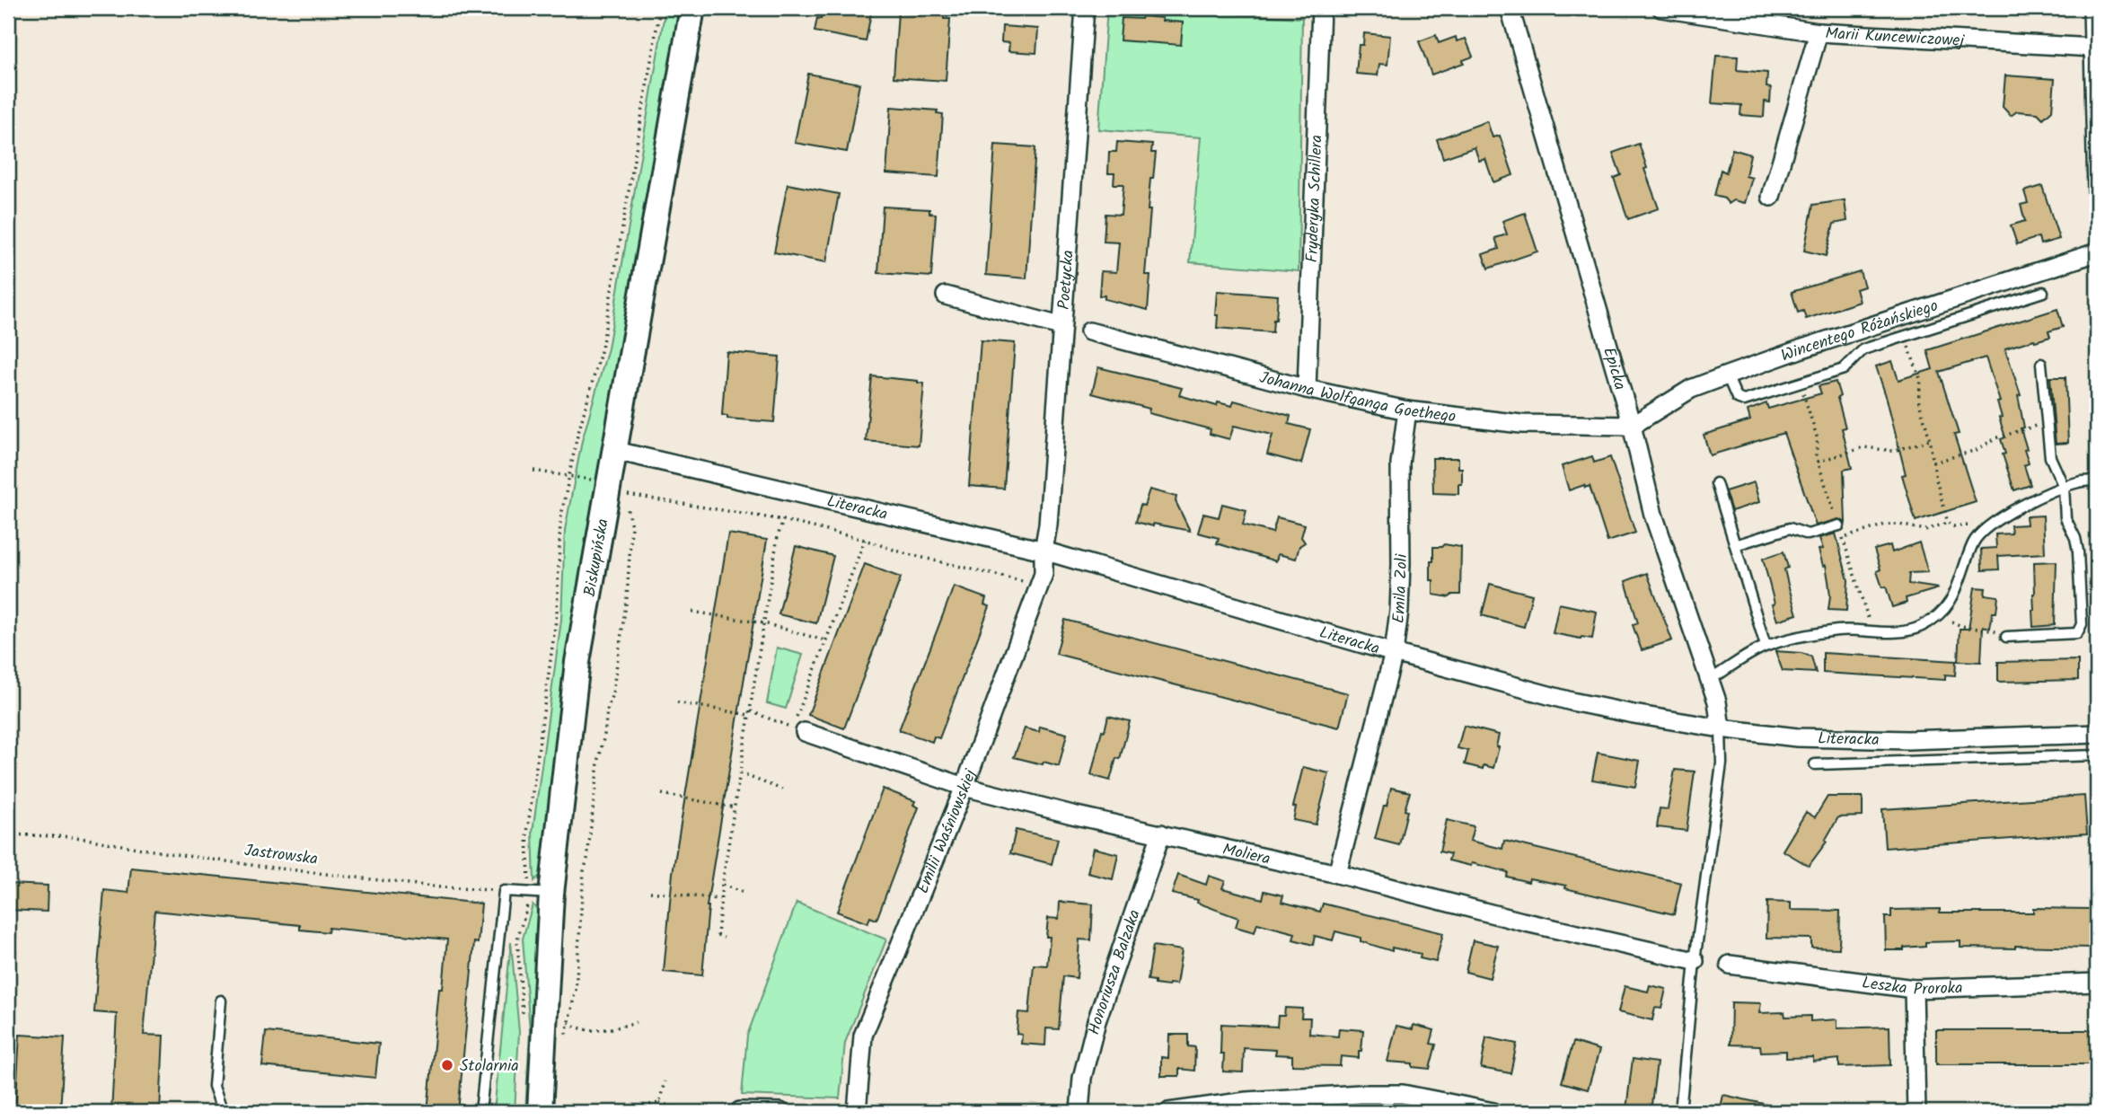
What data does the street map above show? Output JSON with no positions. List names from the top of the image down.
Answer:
{
  "streets": {
    "street": [
      "Marii Kuncewiczowej",
      "Fryderyka Schillera",
      "Poetycka",
      "Wincentego Różańskiego",
      "Epicka",
      "Johanna Wolfganga Goethego",
      "Literacka",
      "Biskupińska",
      "Emila Zoli",
      "Emilii Waśniowskiej",
      "Moliera",
      "Honoriusza Balzaka",
      "Leszka Proroka"
    ],
    "path": ["Jastrowska"]
  },
  "crossings": [
    ["Fryderyka Schillera", "Johanna Wolfganga Goethego"],
    ["Poetycka", "Literacka"],
    ["Poetycka", "Emilii Waśniowskiej"],
    ["Wincentego Różańskiego", "Epicka"],
    ["Wincentego Różańskiego", "Johanna Wolfganga Goethego"],
    ["Epicka", "Johanna Wolfganga Goethego"],
    ["Epicka", "Literacka"],
    ["Johanna Wolfganga Goethego", "Emila Zoli"],
    ["Literacka", "Biskupińska"],
    ["Literacka", "Emila Zoli"],
    ["Literacka", "Emilii Waśniowskiej"],
    ["Emila Zoli", "Moliera"],
    ["Emilii Waśniowskiej", "Moliera"],
    ["Moliera", "Honoriusza Balzaka"]
  ],
  "places": ["Stolarnia"]
}
